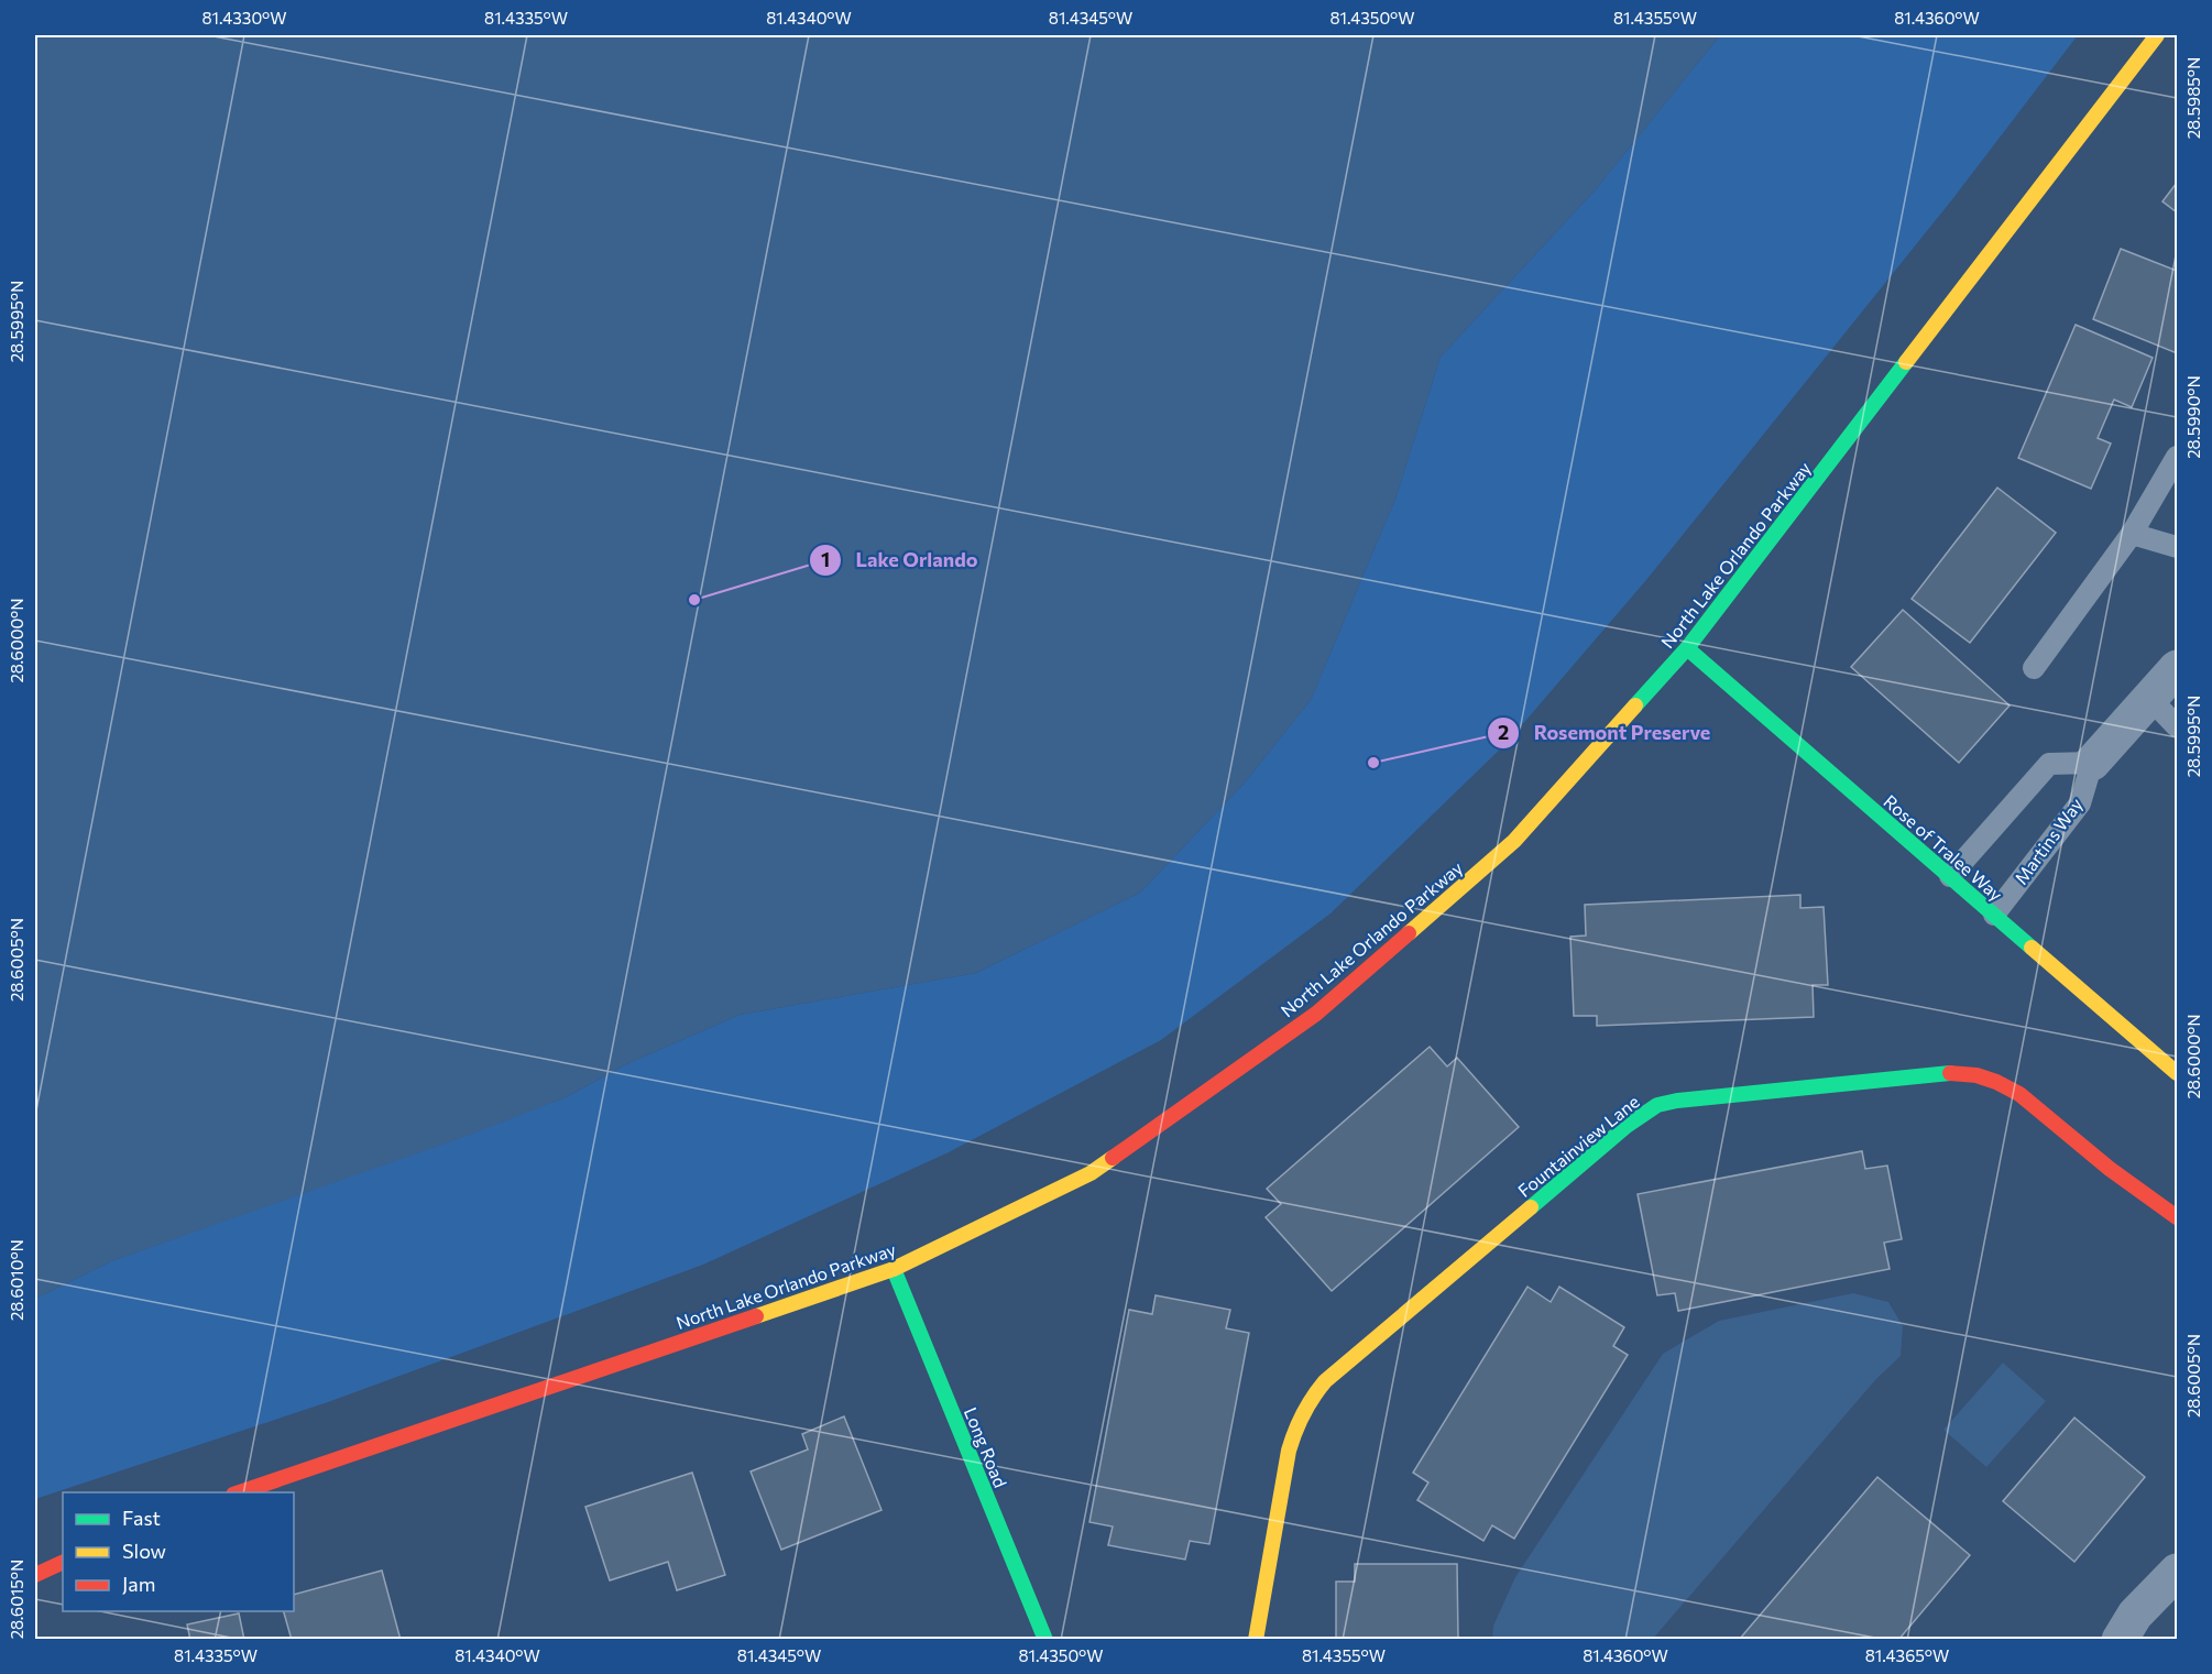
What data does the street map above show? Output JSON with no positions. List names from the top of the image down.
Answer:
{
  "streets": {
    "street": [
      "North Lake Orlando Parkway",
      "Martins Way",
      "Rose of Tralee Way",
      "Fountainview Lane",
      "Long Road"
    ]
  },
  "crossings": [
    ["North Lake Orlando Parkway", "Rose of Tralee Way"],
    ["North Lake Orlando Parkway", "Long Road"],
    ["Martins Way", "Rose of Tralee Way"]
  ],
  "places": ["Lake Orlando", "Rosemont Preserve"],
  "legend": ["Fast", "Slow", "Jam"],
  "coordinates": [
    "81.4330°W",
    "81.4335°W",
    "81.4340°W",
    "81.4345°W",
    "81.4350°W",
    "81.4355°W",
    "81.4360°W",
    "28.5985°N",
    "28.5995°N",
    "28.5990°N",
    "28.6000°N",
    "28.6005°N",
    "28.6010°N",
    "28.6015°N",
    "81.4365°W"
  ]
}
